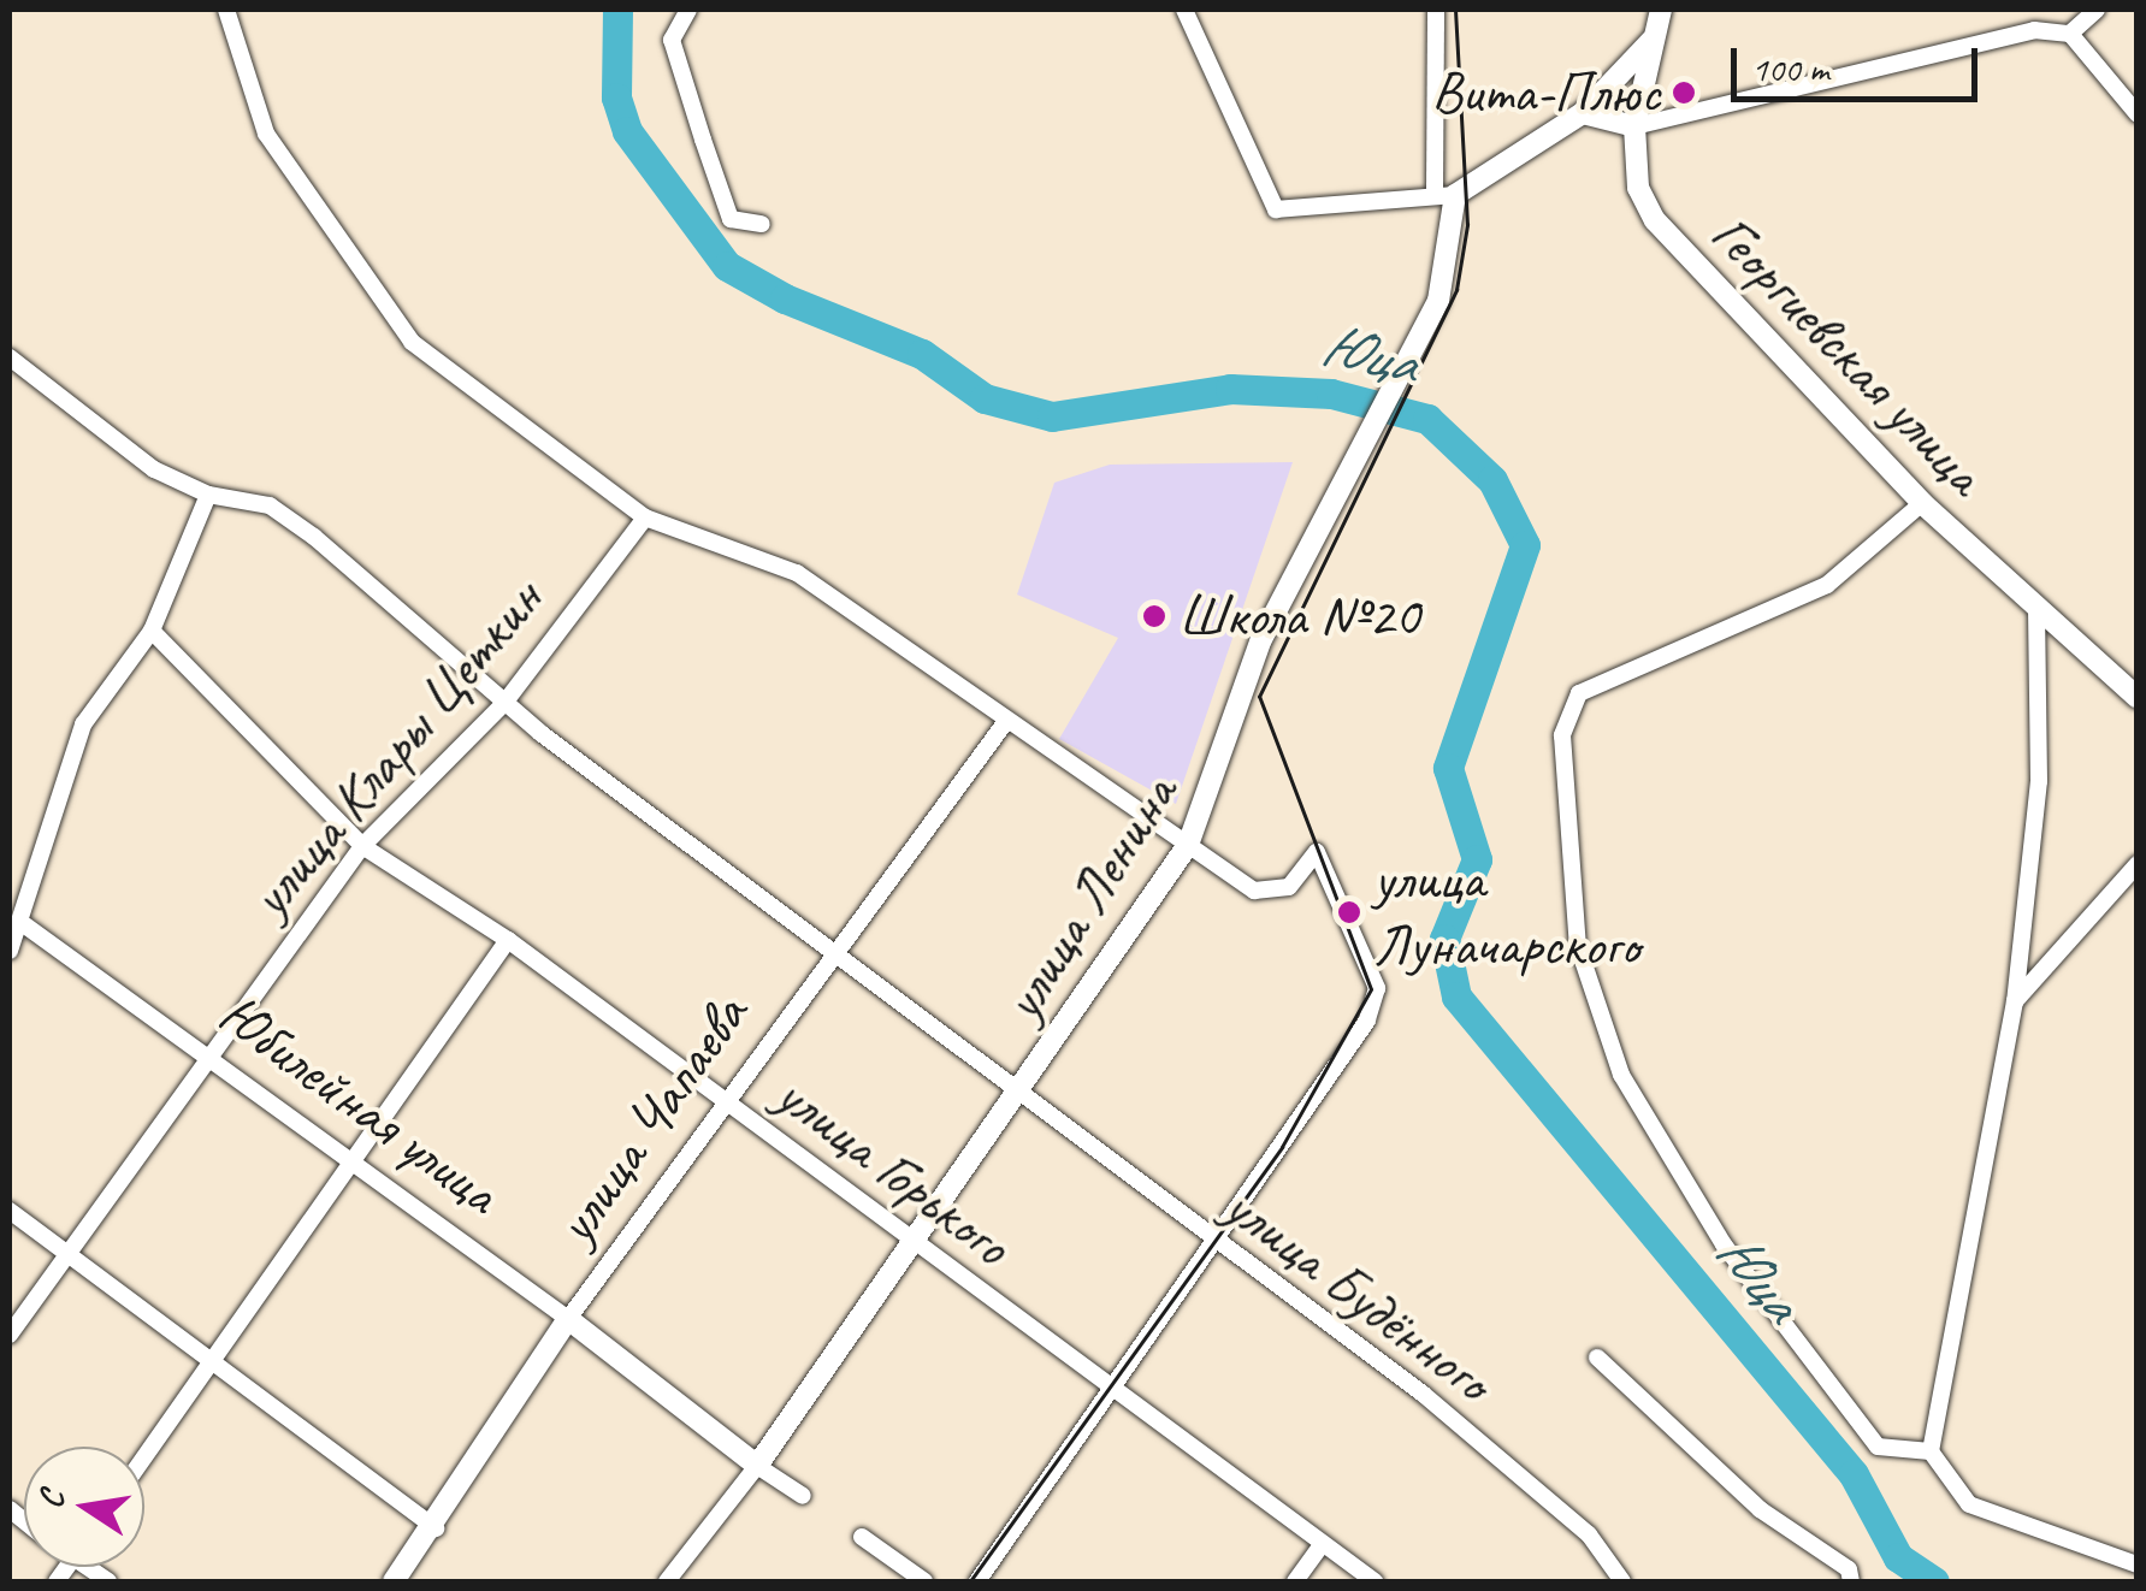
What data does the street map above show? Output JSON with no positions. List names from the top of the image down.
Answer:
{
  "streets": {
    "main road": [
      "Георгиевская улица",
      "улица Ленина",
      "Юбилейная улица",
      "улица Чапаева"
    ],
    "street": ["улица Клары Цеткин", "улица Горького", "улица Будённого"]
  },
  "crossings": [
    ["улица Клары Цеткин", "Юбилейная улица"],
    ["улица Клары Цеткин", "улица Горького"],
    ["улица Клары Цеткин", "улица Будённого"],
    ["улица Ленина", "Юбилейная улица"],
    ["улица Ленина", "улица Горького"],
    ["улица Ленина", "улица Будённого"],
    ["Юбилейная улица", "улица Чапаева"],
    ["улица Чапаева", "улица Горького"],
    ["улица Чапаева", "улица Будённого"]
  ],
  "water": ["Юца"],
  "places": ["Вита-Плюс", "Школа №20", "улица Луначарского"],
  "scale_bar": "100 m",
  "north": "left"
}
